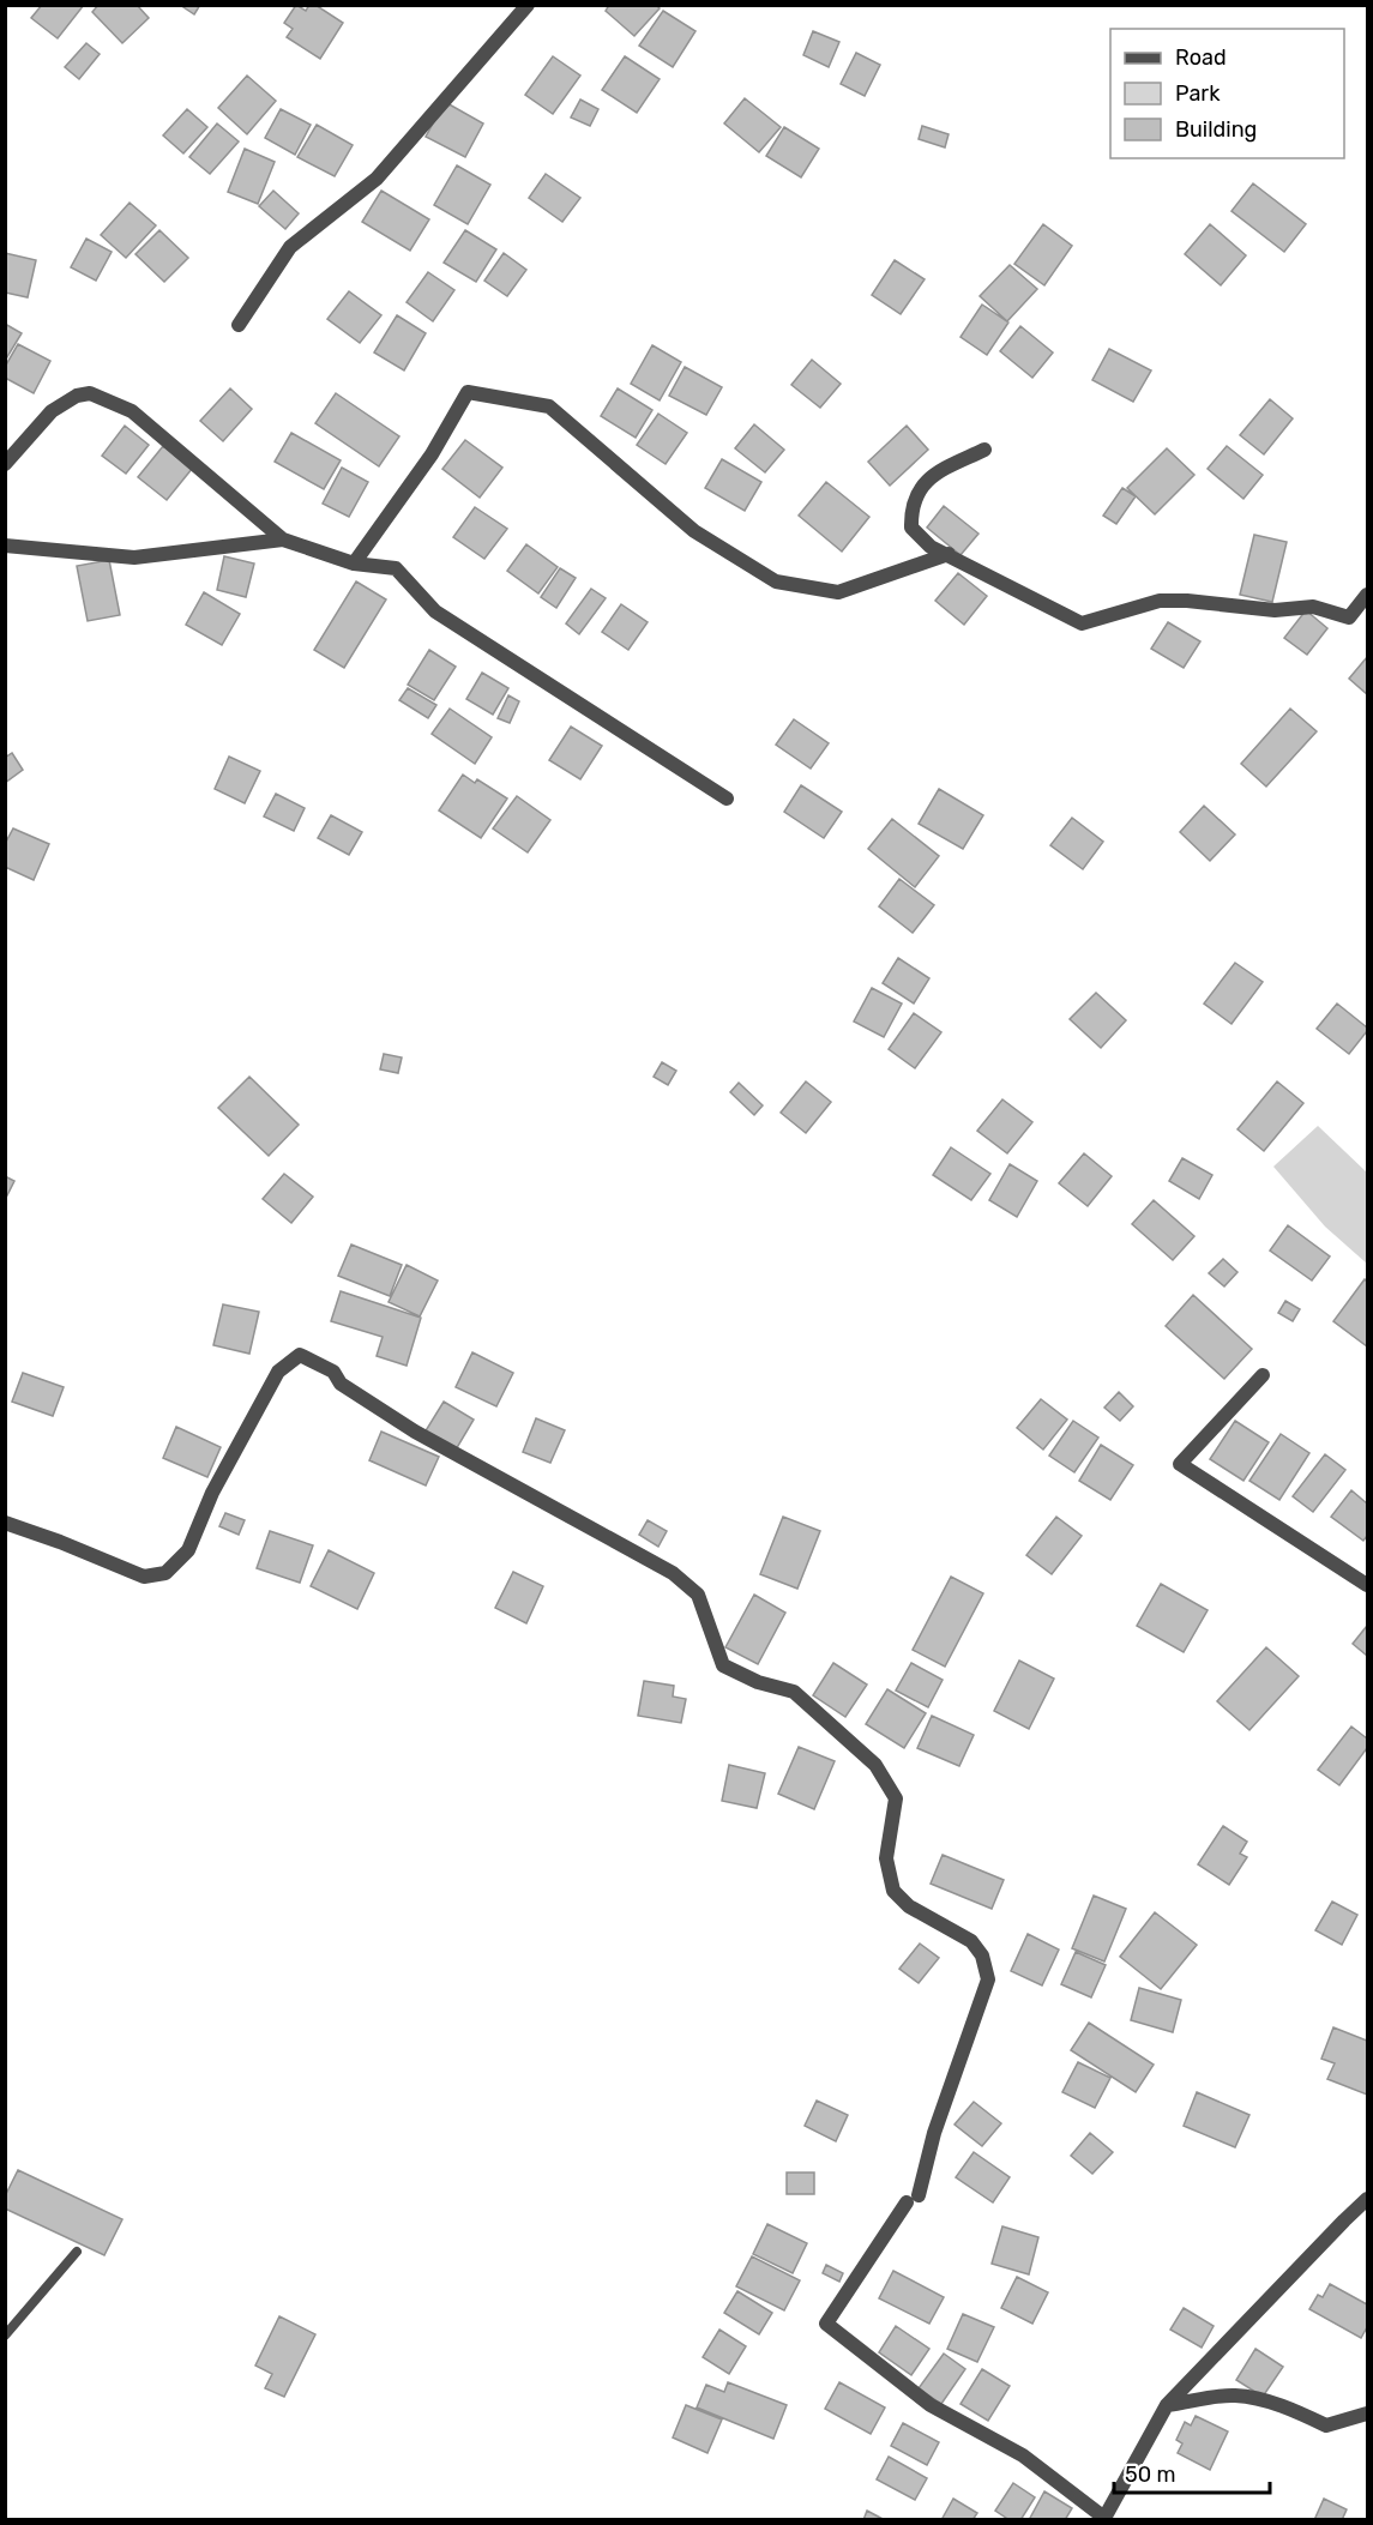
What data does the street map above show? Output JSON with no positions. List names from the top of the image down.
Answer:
{
  "legend": ["Road", "Park", "Building"],
  "scale_bar": "50 m"
}
